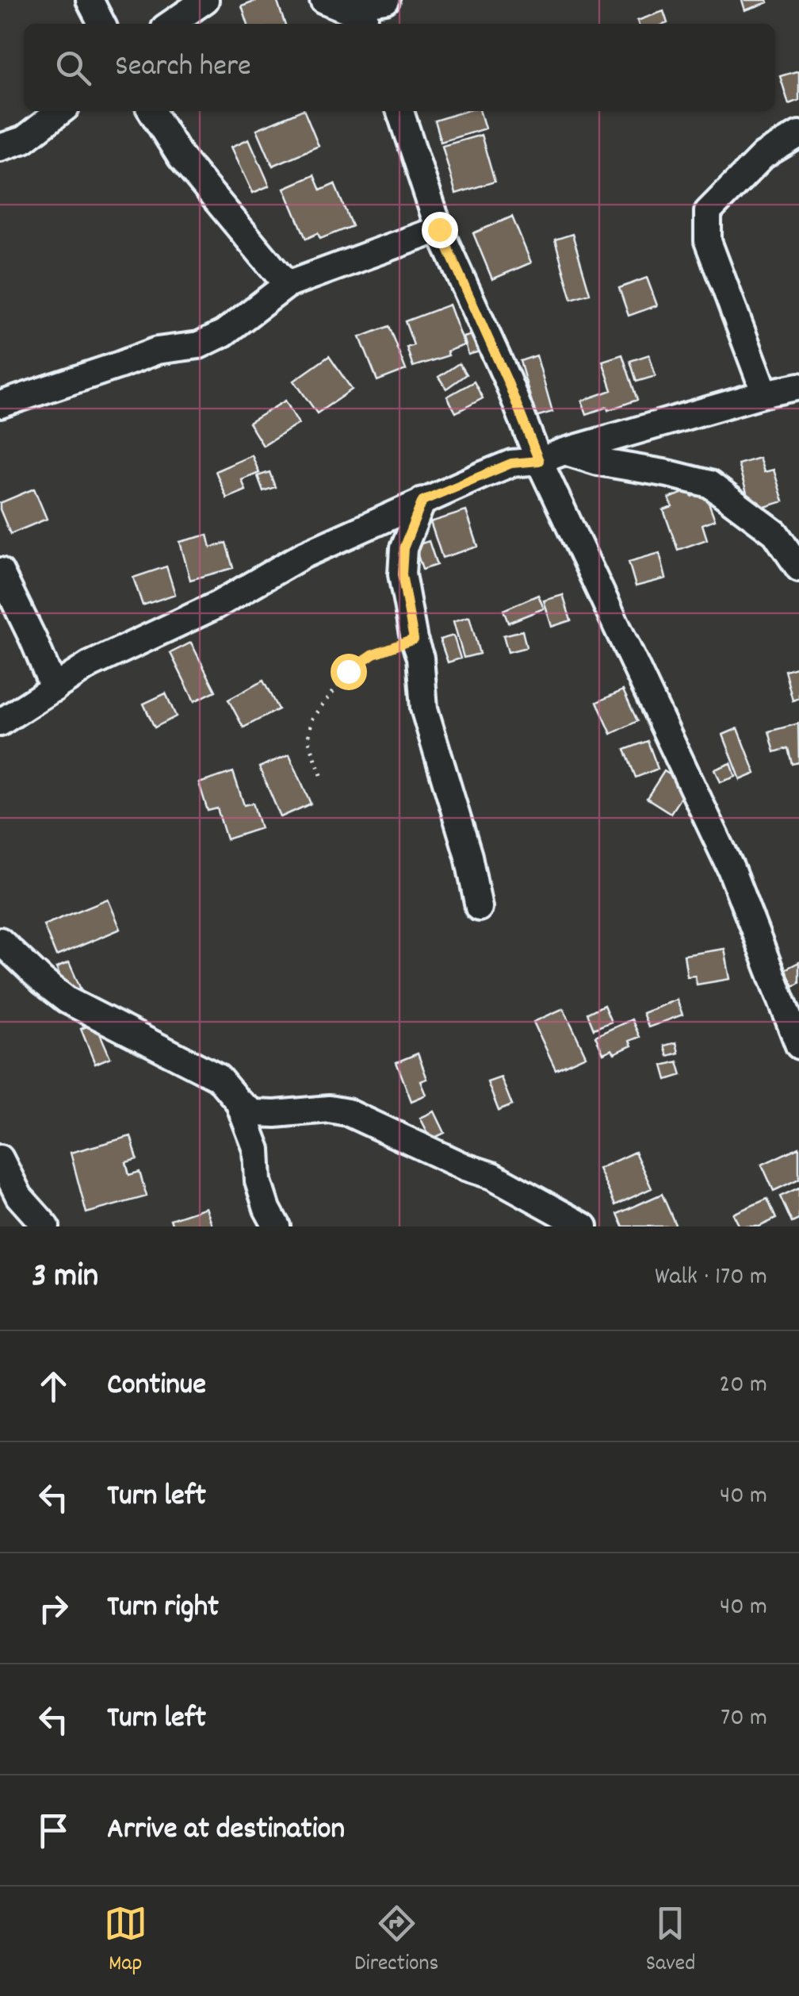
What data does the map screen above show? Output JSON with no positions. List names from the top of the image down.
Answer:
{
  "page": {
    "search": "Search here",
    "heading": ["3 min", "Walk · 170 m"],
    "list": [
      ["Continue", "20 m"],
      ["Turn left", "40 m"],
      ["Turn right", "40 m"],
      ["Turn left", "70 m"],
      "Arrive at destination"
    ],
    "nav": ["Map", "Directions", "Saved"]
  }
}
